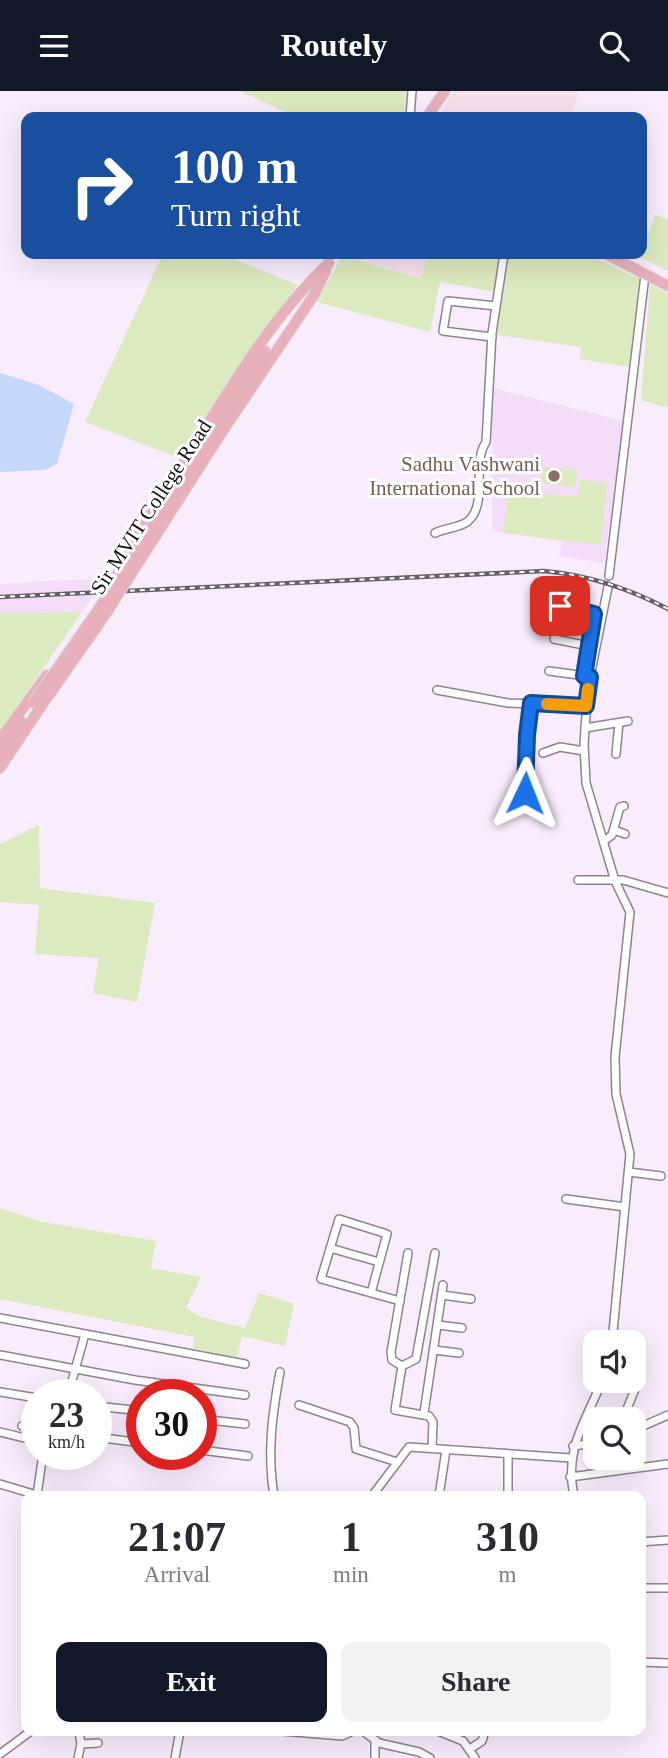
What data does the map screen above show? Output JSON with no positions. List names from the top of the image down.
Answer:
{
  "streets": {
    "main road": ["Sir MVIT College Road"]
  },
  "places": ["Sadhu Vashwani International School"],
  "page": {
    "header": "Routely",
    "turn": ["100 m", "Turn right"],
    "speed": "23 km/h",
    "limit": "30",
    "eta": [
      "21:07",
      "Arrival",
      "1",
      "min",
      "310",
      "m"
    ],
    "buttons": ["Exit", "Share"]
  }
}
